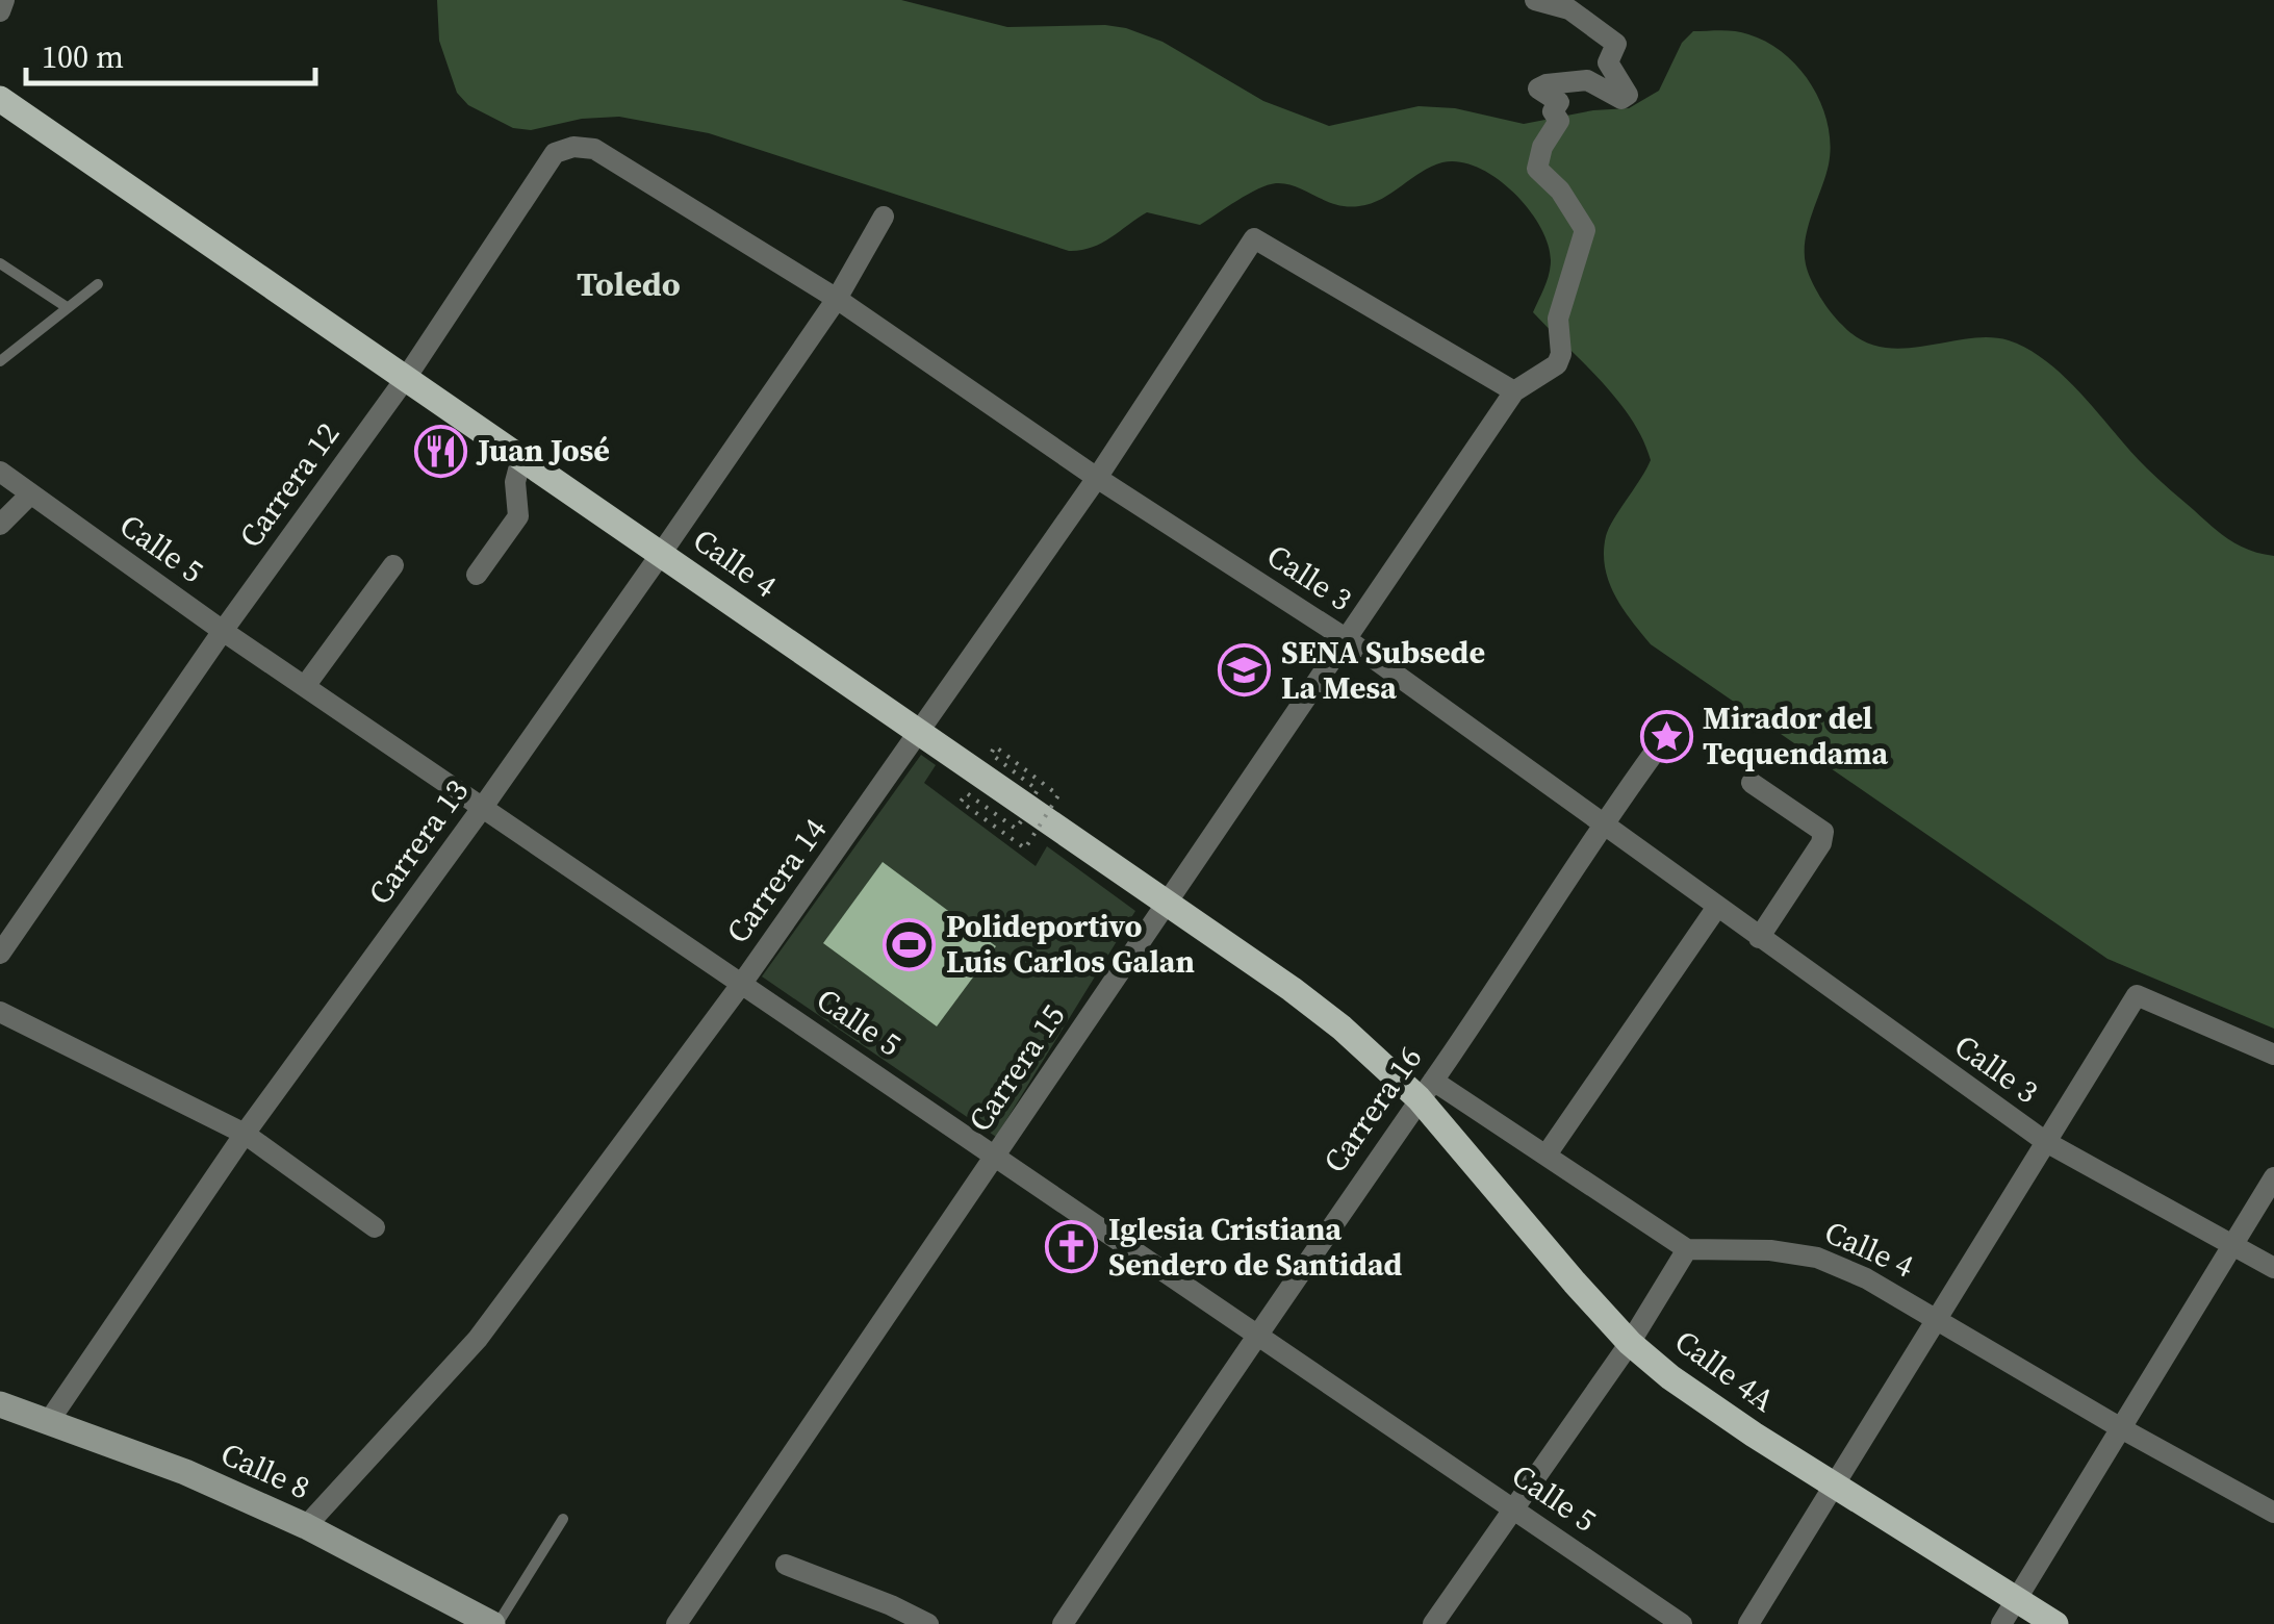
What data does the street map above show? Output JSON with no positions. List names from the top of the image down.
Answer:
{
  "streets": {
    "main road": ["Calle 4", "Calle 4A", "Calle 8"],
    "street": [
      "Carrera 12",
      "Calle 5",
      "Calle 3",
      "Carrera 13",
      "Carrera 14",
      "Carrera 15",
      "Carrera 16"
    ]
  },
  "crossings": [
    ["Carrera 12", "Calle 5"],
    ["Carrera 12", "Calle 4"],
    ["Carrera 12", "Calle 3"],
    ["Calle 5", "Carrera 13"],
    ["Calle 5", "Carrera 14"],
    ["Calle 5", "Carrera 15"],
    ["Calle 5", "Carrera 16"],
    ["Calle 4", "Carrera 13"],
    ["Calle 4", "Carrera 14"],
    ["Calle 4", "Carrera 15"],
    ["Calle 4", "Carrera 16"],
    ["Calle 4", "Calle 4A"],
    ["Calle 3", "Carrera 13"],
    ["Calle 3", "Carrera 14"],
    ["Calle 3", "Carrera 15"],
    ["Calle 3", "Carrera 16"],
    ["Carrera 13", "Calle 8"],
    ["Carrera 14", "Carrera 15"],
    ["Carrera 14", "Calle 8"],
    ["Carrera 16", "Calle 4A"]
  ],
  "districts": ["Toledo"],
  "places": {
    "restaurant": ["Juan José"],
    "school or university": ["SENA Subsede La Mesa"],
    "place": ["Mirador del Tequendama"],
    "sports": ["Polideportivo Luis Carlos Galan"],
    "church": ["Iglesia Cristiana Sendero de Santidad"]
  },
  "scale_bar": "100 m"
}
